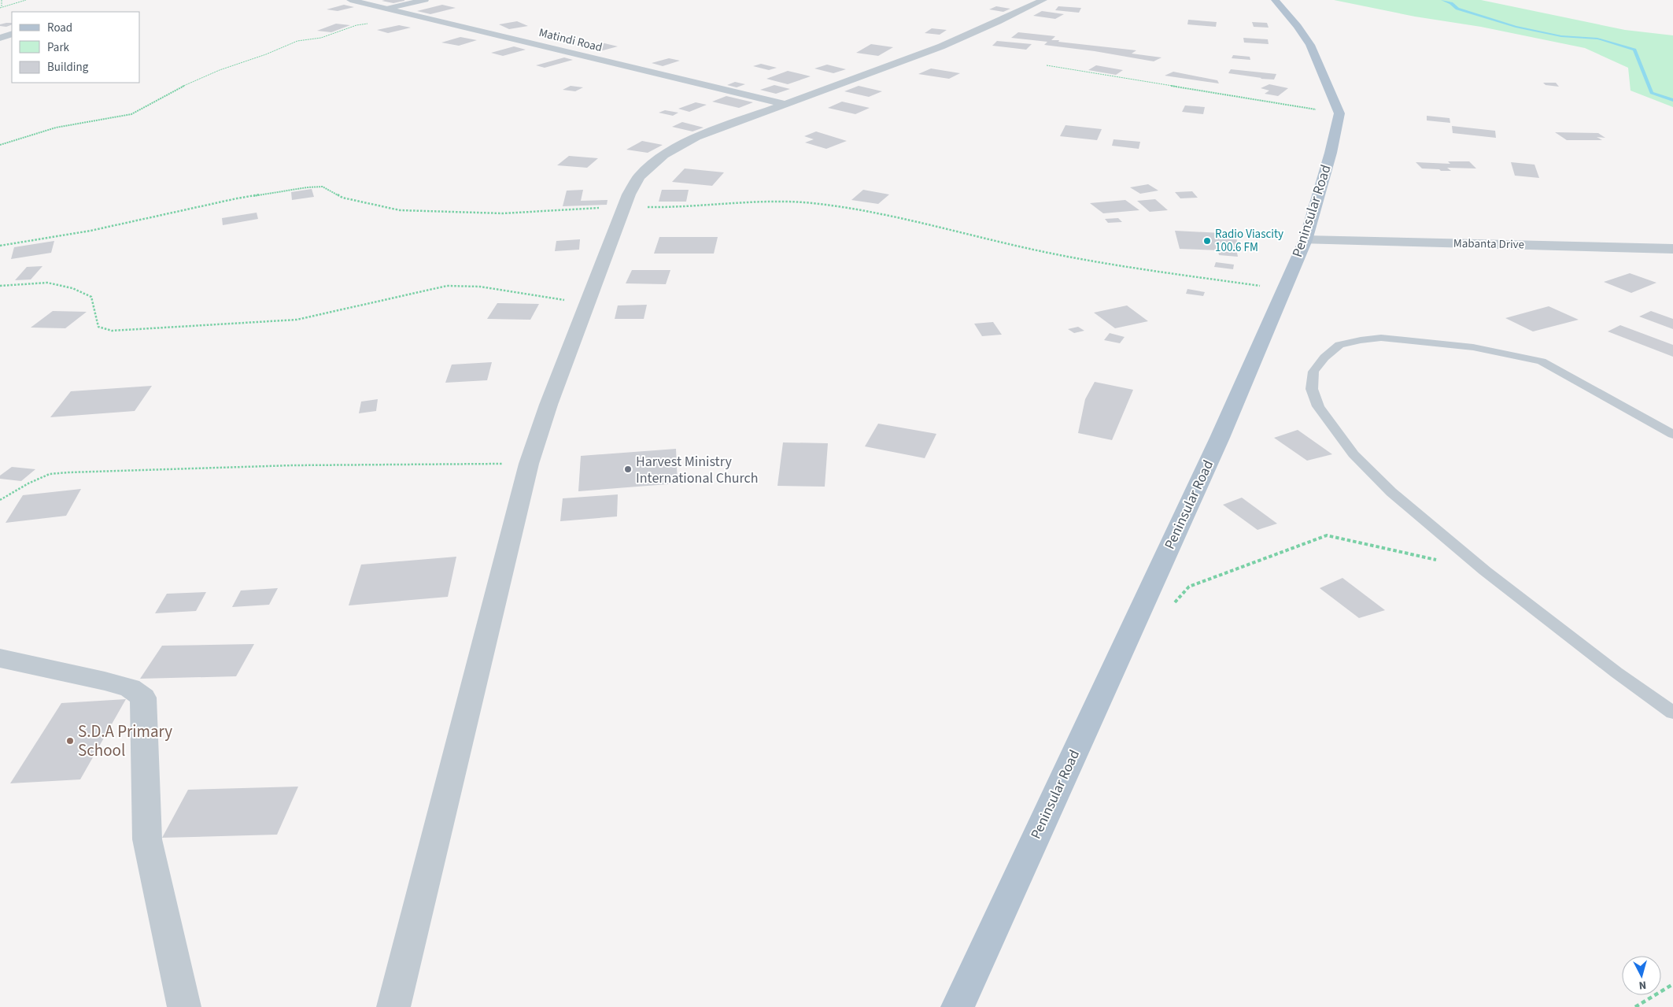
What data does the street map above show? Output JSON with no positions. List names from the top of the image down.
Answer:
{
  "streets": {
    "main road": ["Peninsular Road"],
    "street": ["Matindi Road", "Mabanta Drive"]
  },
  "crossings": [
    ["Peninsular Road", "Mabanta Drive"]
  ],
  "places": ["Radio Viascity 100.6 FM", "Harvest Ministry International Church", "S.D.A Primary School"],
  "legend": ["Road", "Park", "Building"],
  "north": "bottom"
}
